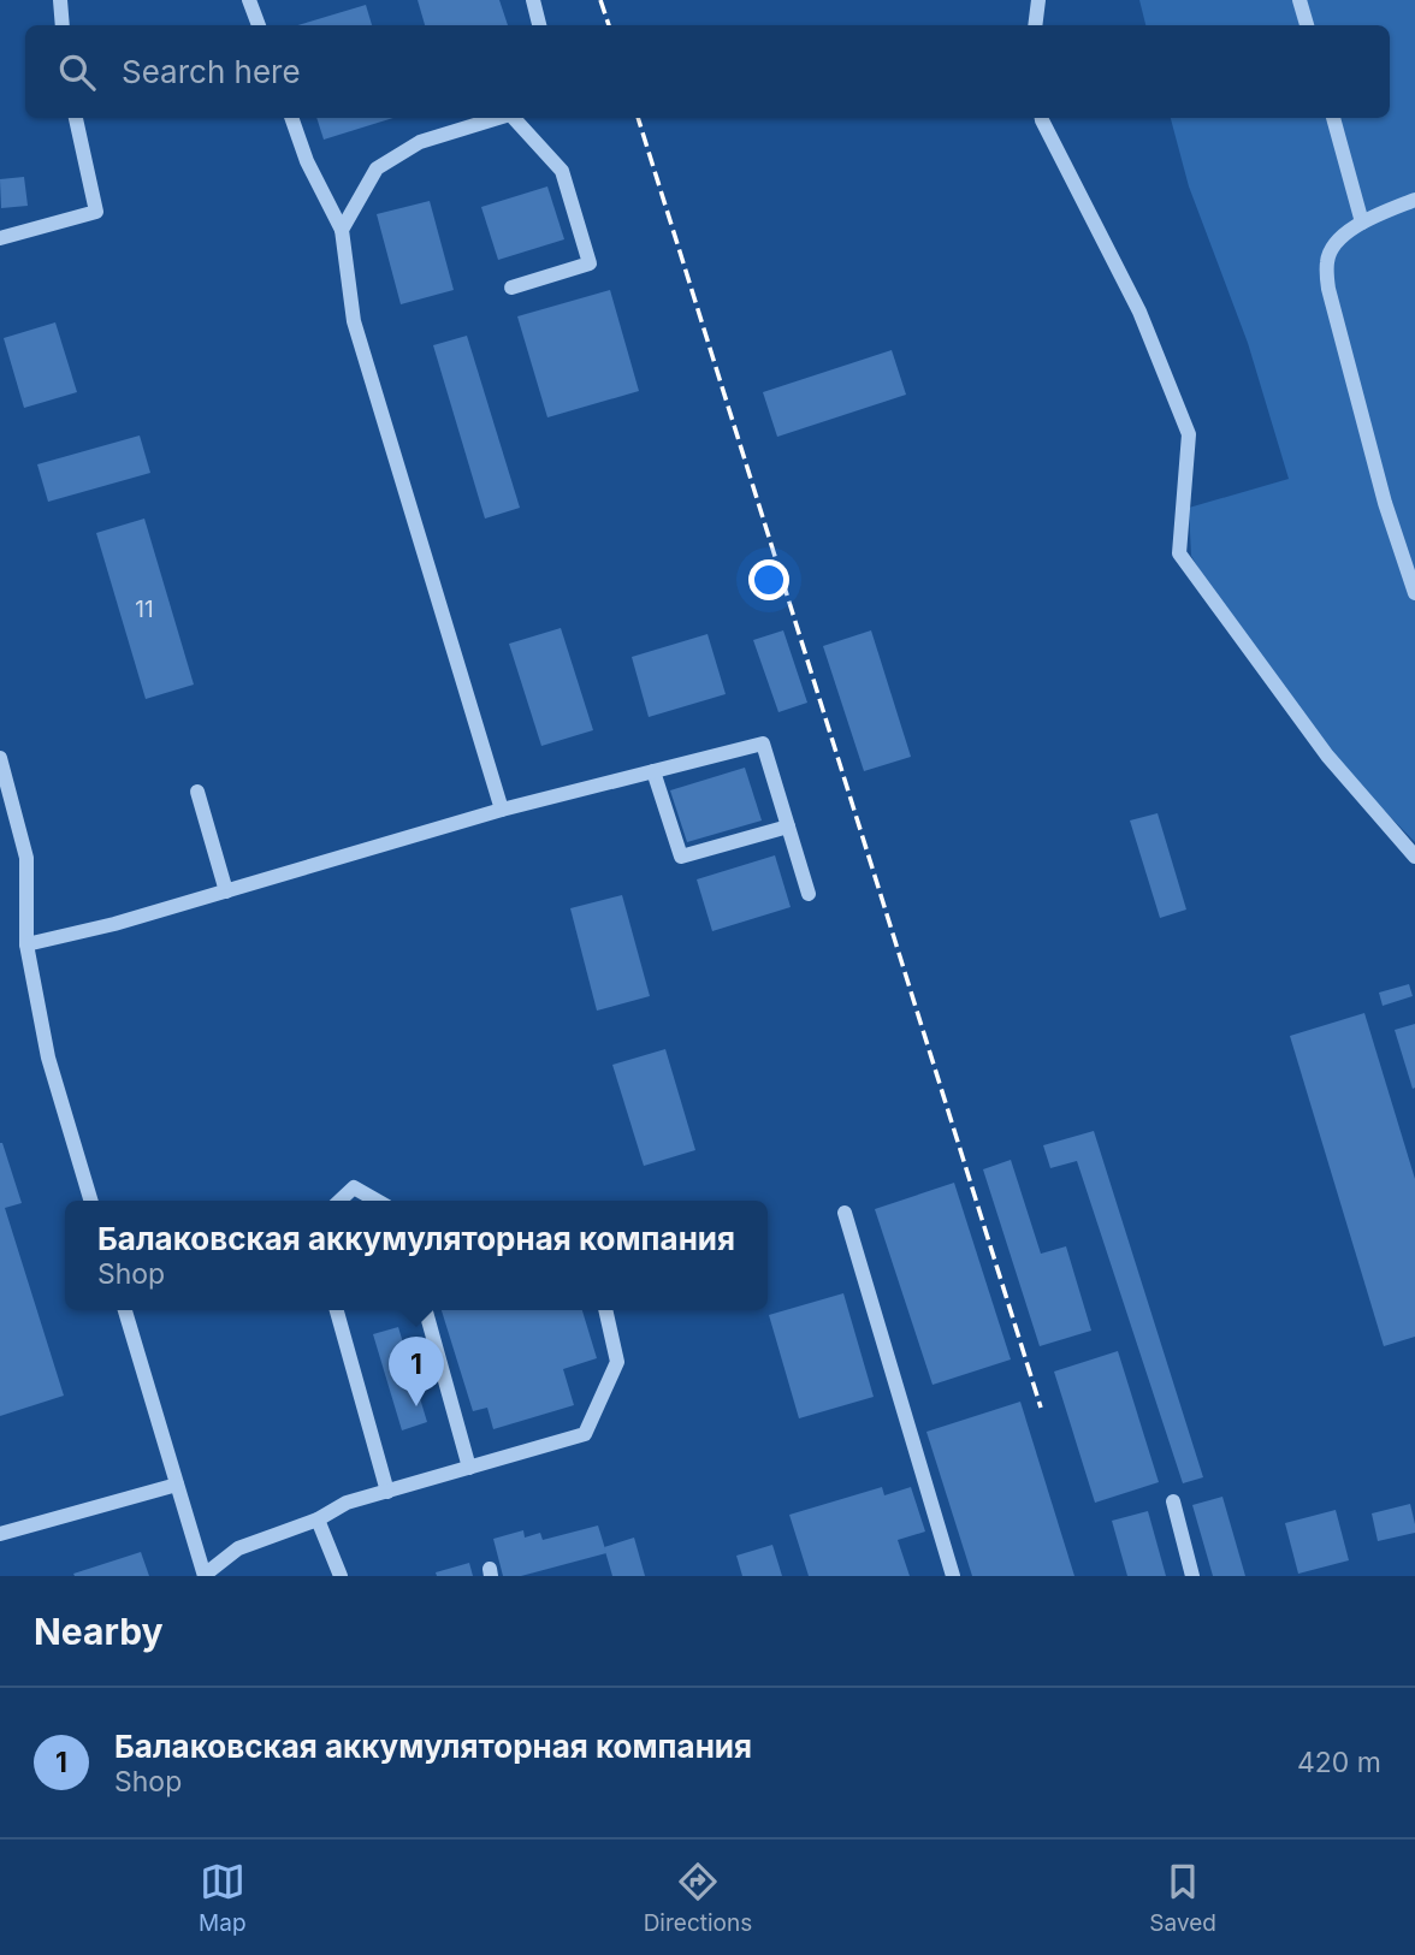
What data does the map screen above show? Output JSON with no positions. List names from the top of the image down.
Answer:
{
  "house_numbers": ["11"],
  "page": {
    "search": "Search here",
    "popup": ["Балаковская аккумуляторная компания", "Shop"],
    "pins": "1",
    "heading": "Nearby",
    "list": [
      {
        "mark": "1",
        "name": "Балаковская аккумуляторная компания",
        "note": "Shop",
        "value": "420 m"
      }
    ],
    "nav": ["Map", "Directions", "Saved"]
  }
}
